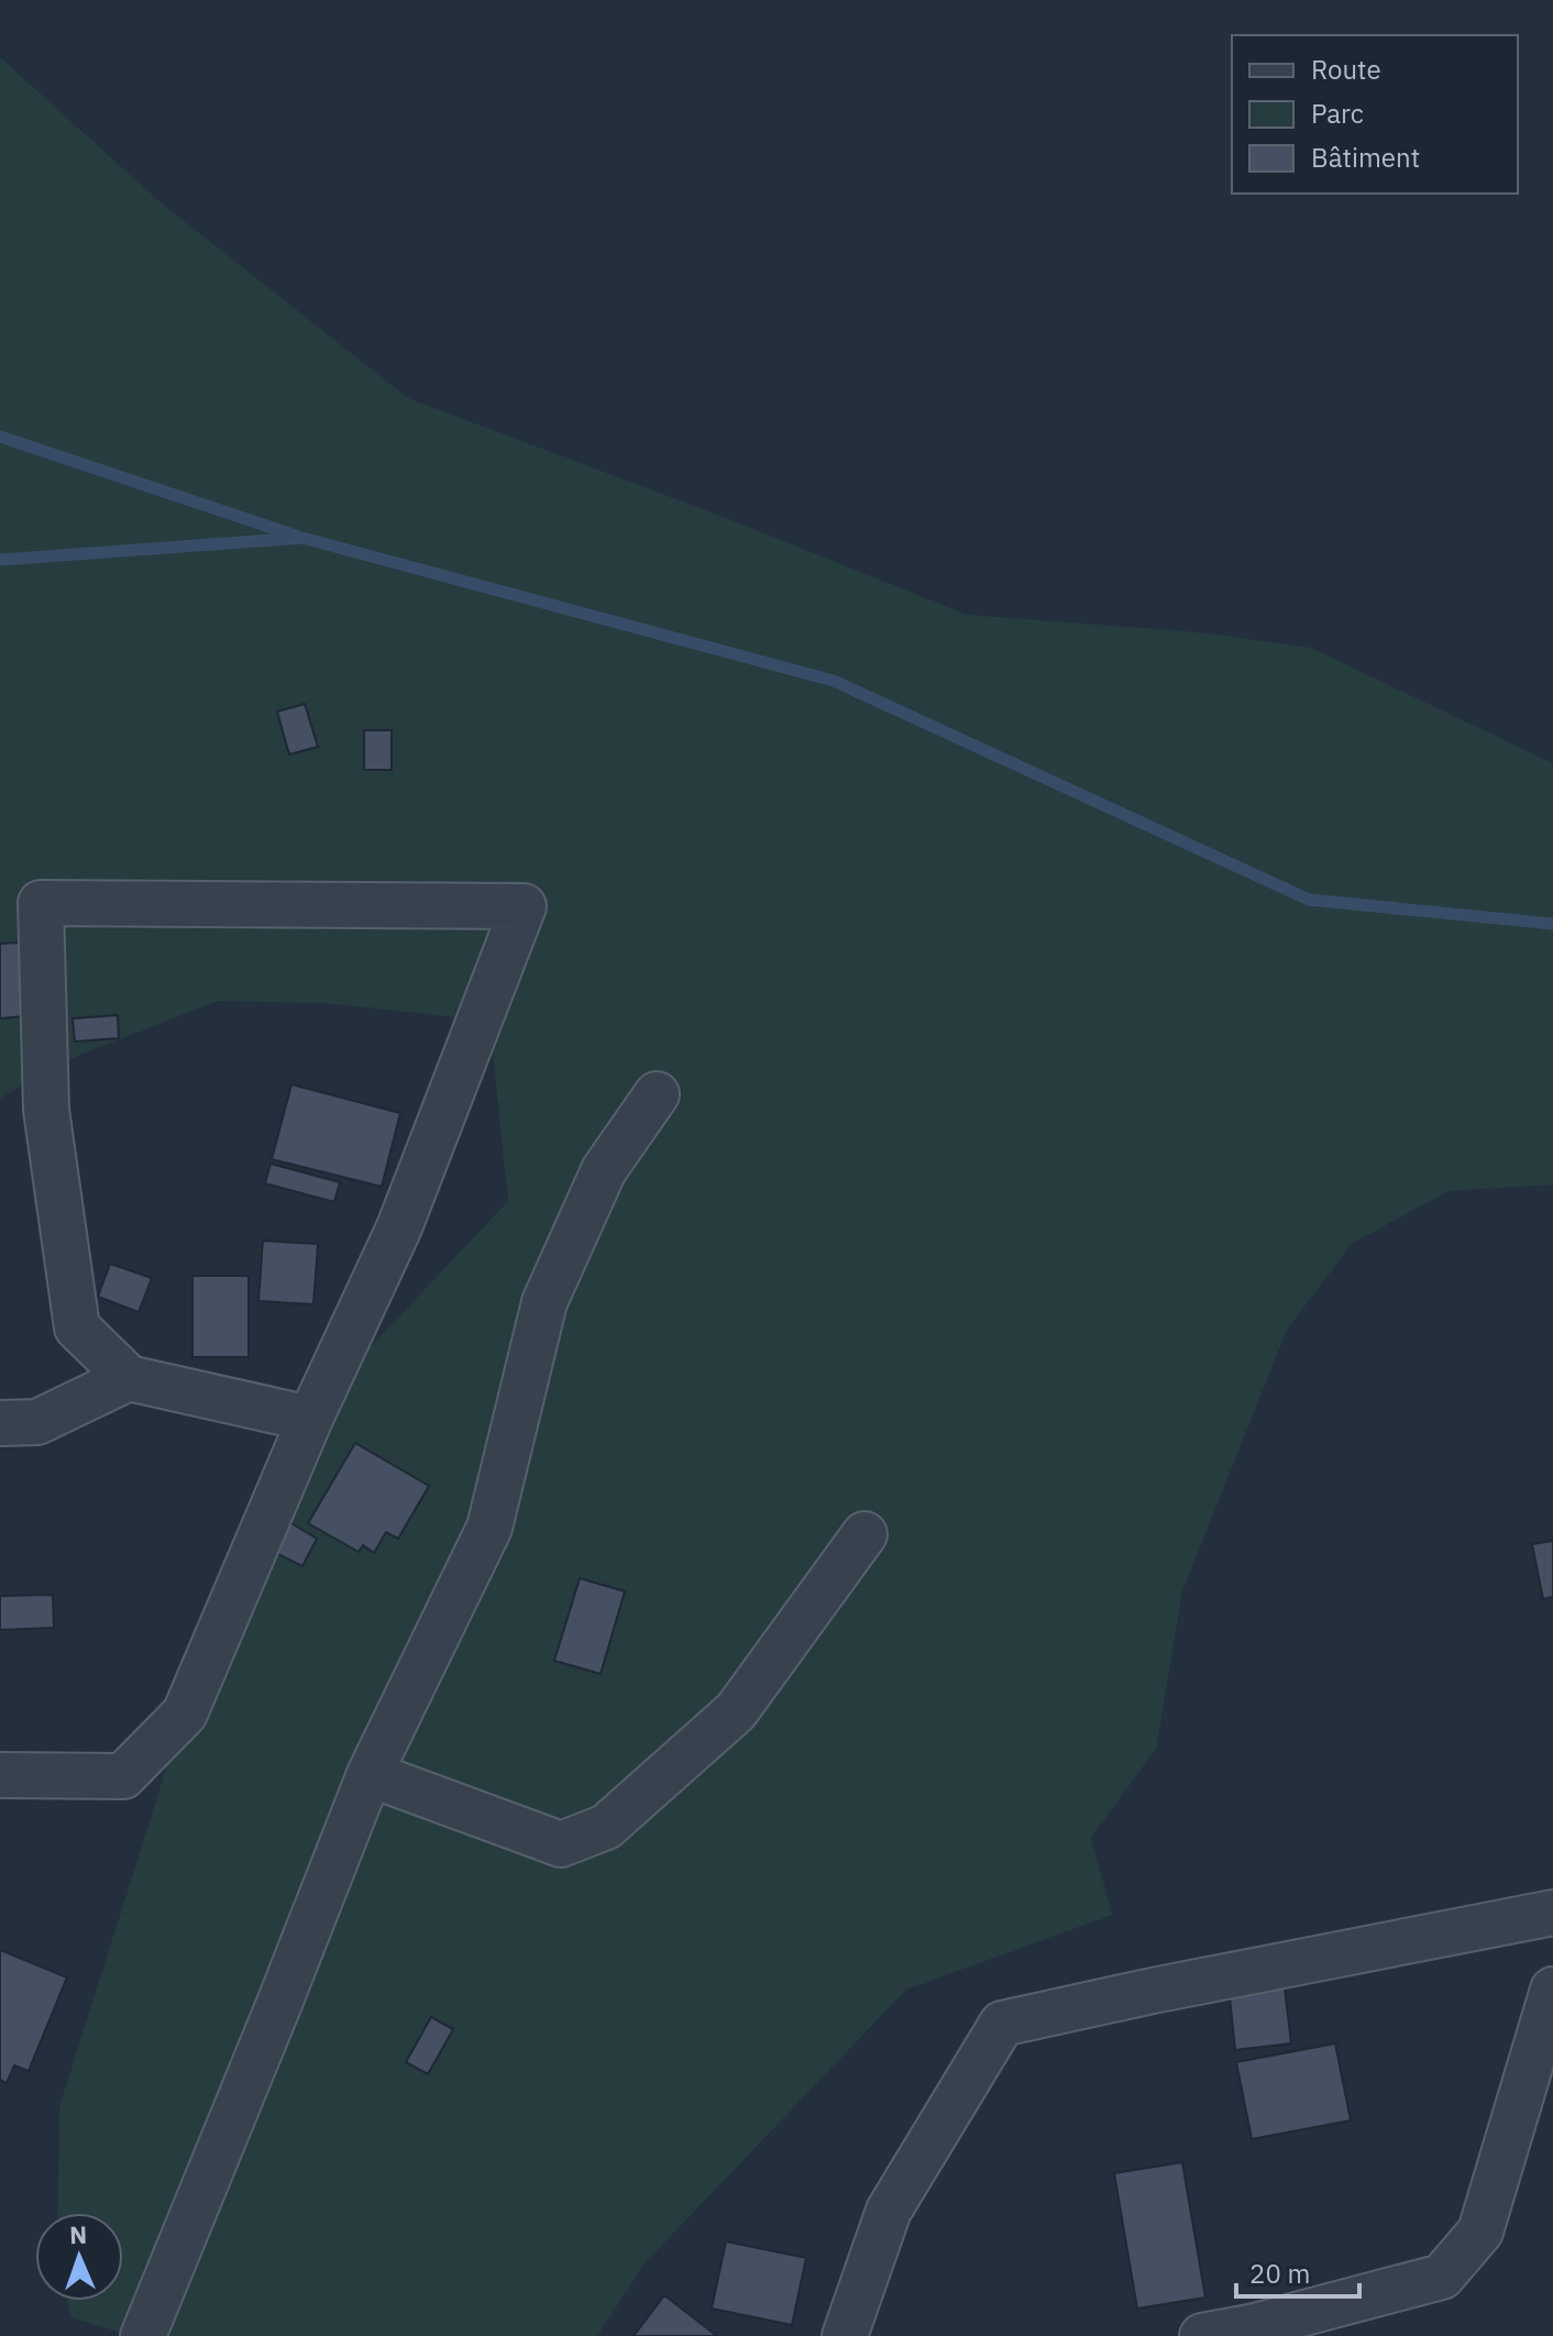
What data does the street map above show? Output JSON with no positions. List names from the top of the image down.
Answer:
{
  "legend": ["Route", "Parc", "Bâtiment"],
  "scale_bar": "20 m",
  "north": "top"
}
